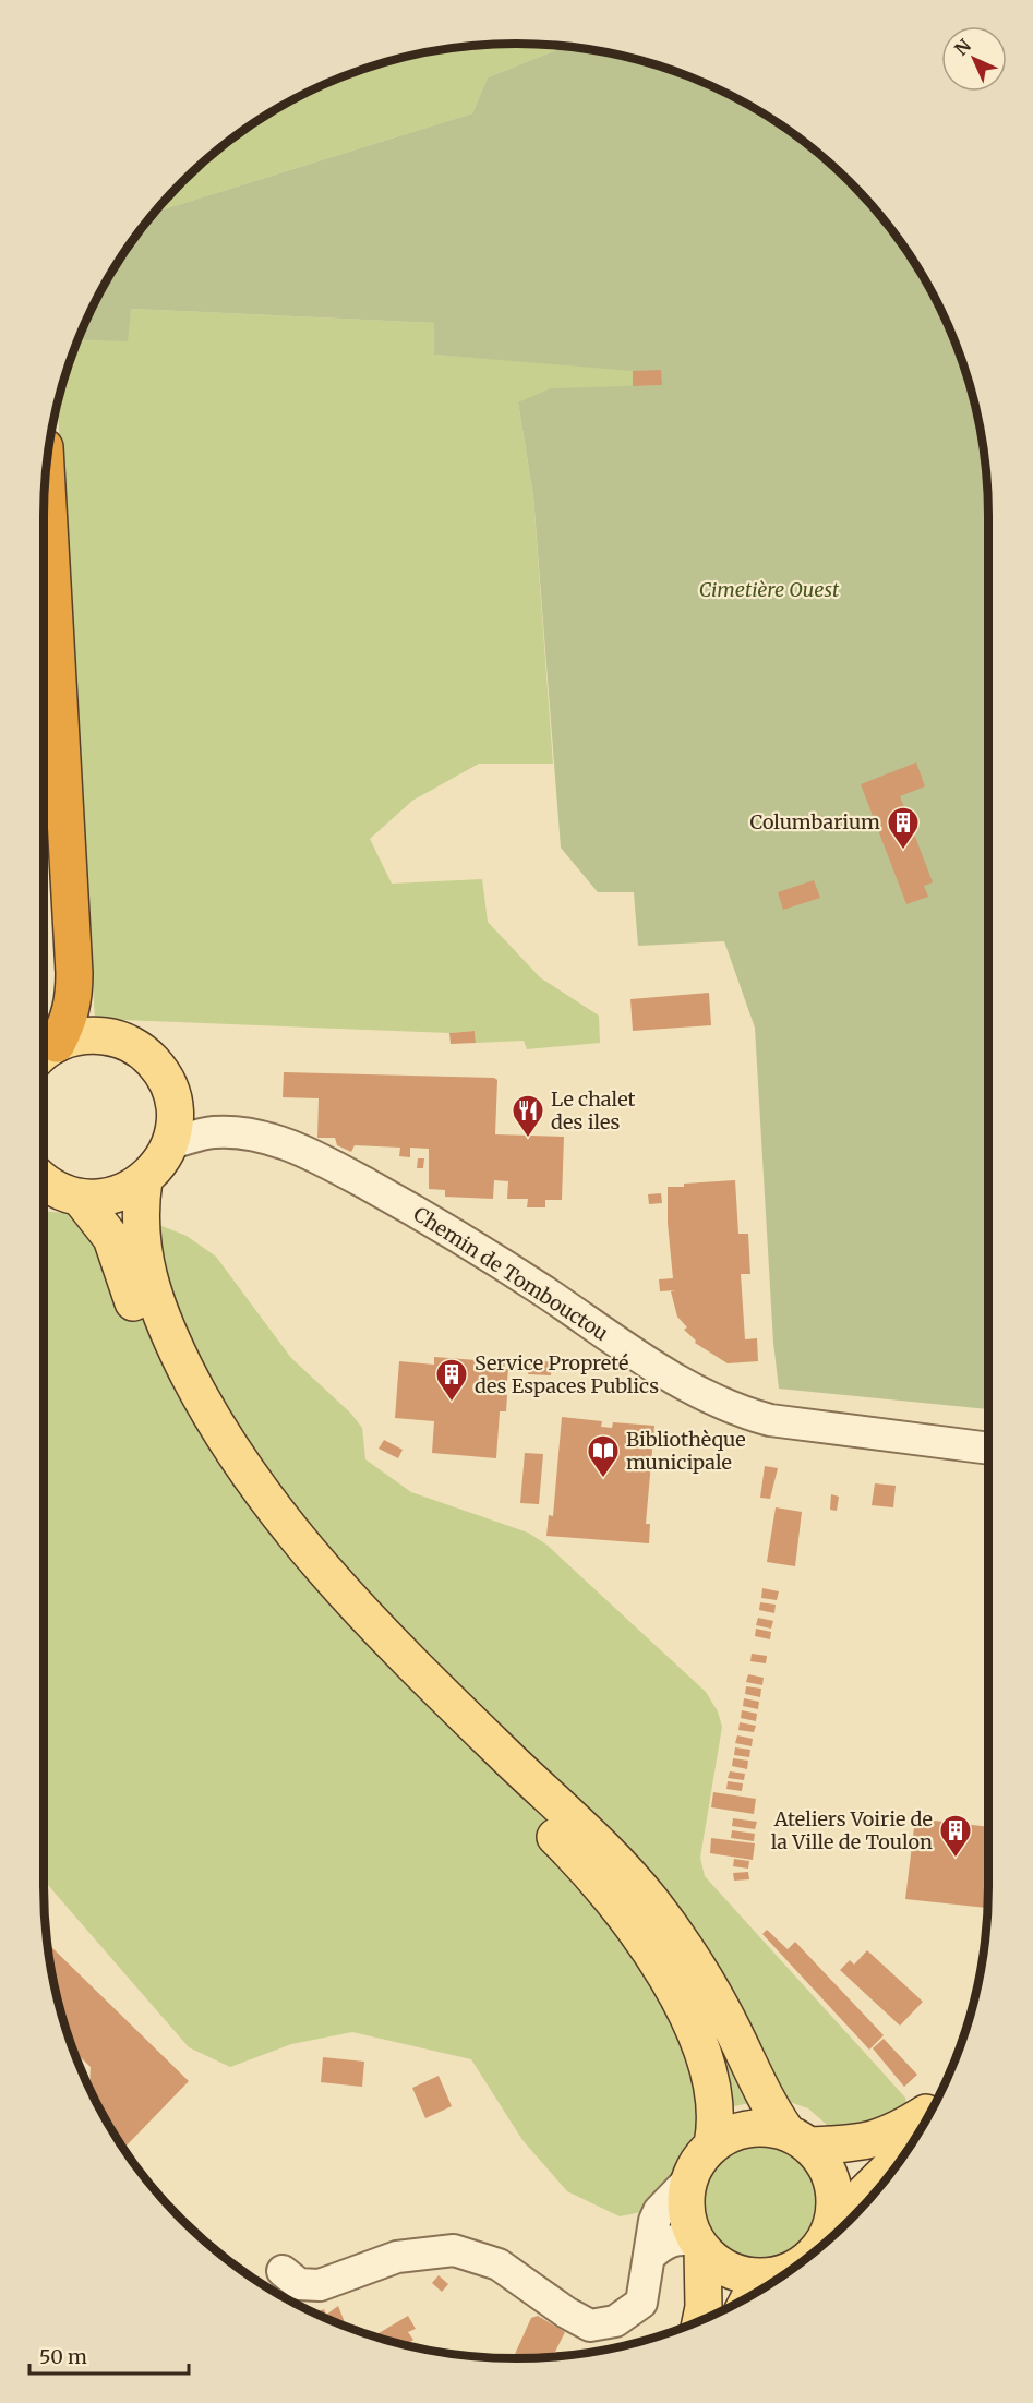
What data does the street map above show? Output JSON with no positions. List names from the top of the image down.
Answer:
{
  "streets": {
    "street": ["Chemin de Tombouctou"]
  },
  "parks": ["Cimetière Ouest"],
  "places": {
    "building": ["Columbarium", "Service Propreté des Espaces Publics", "Ateliers Voirie de la Ville de Toulon"],
    "restaurant": ["Le chalet des iles"],
    "library": ["Bibliothèque municipale"]
  },
  "scale_bar": "50 m",
  "north": "top left"
}
